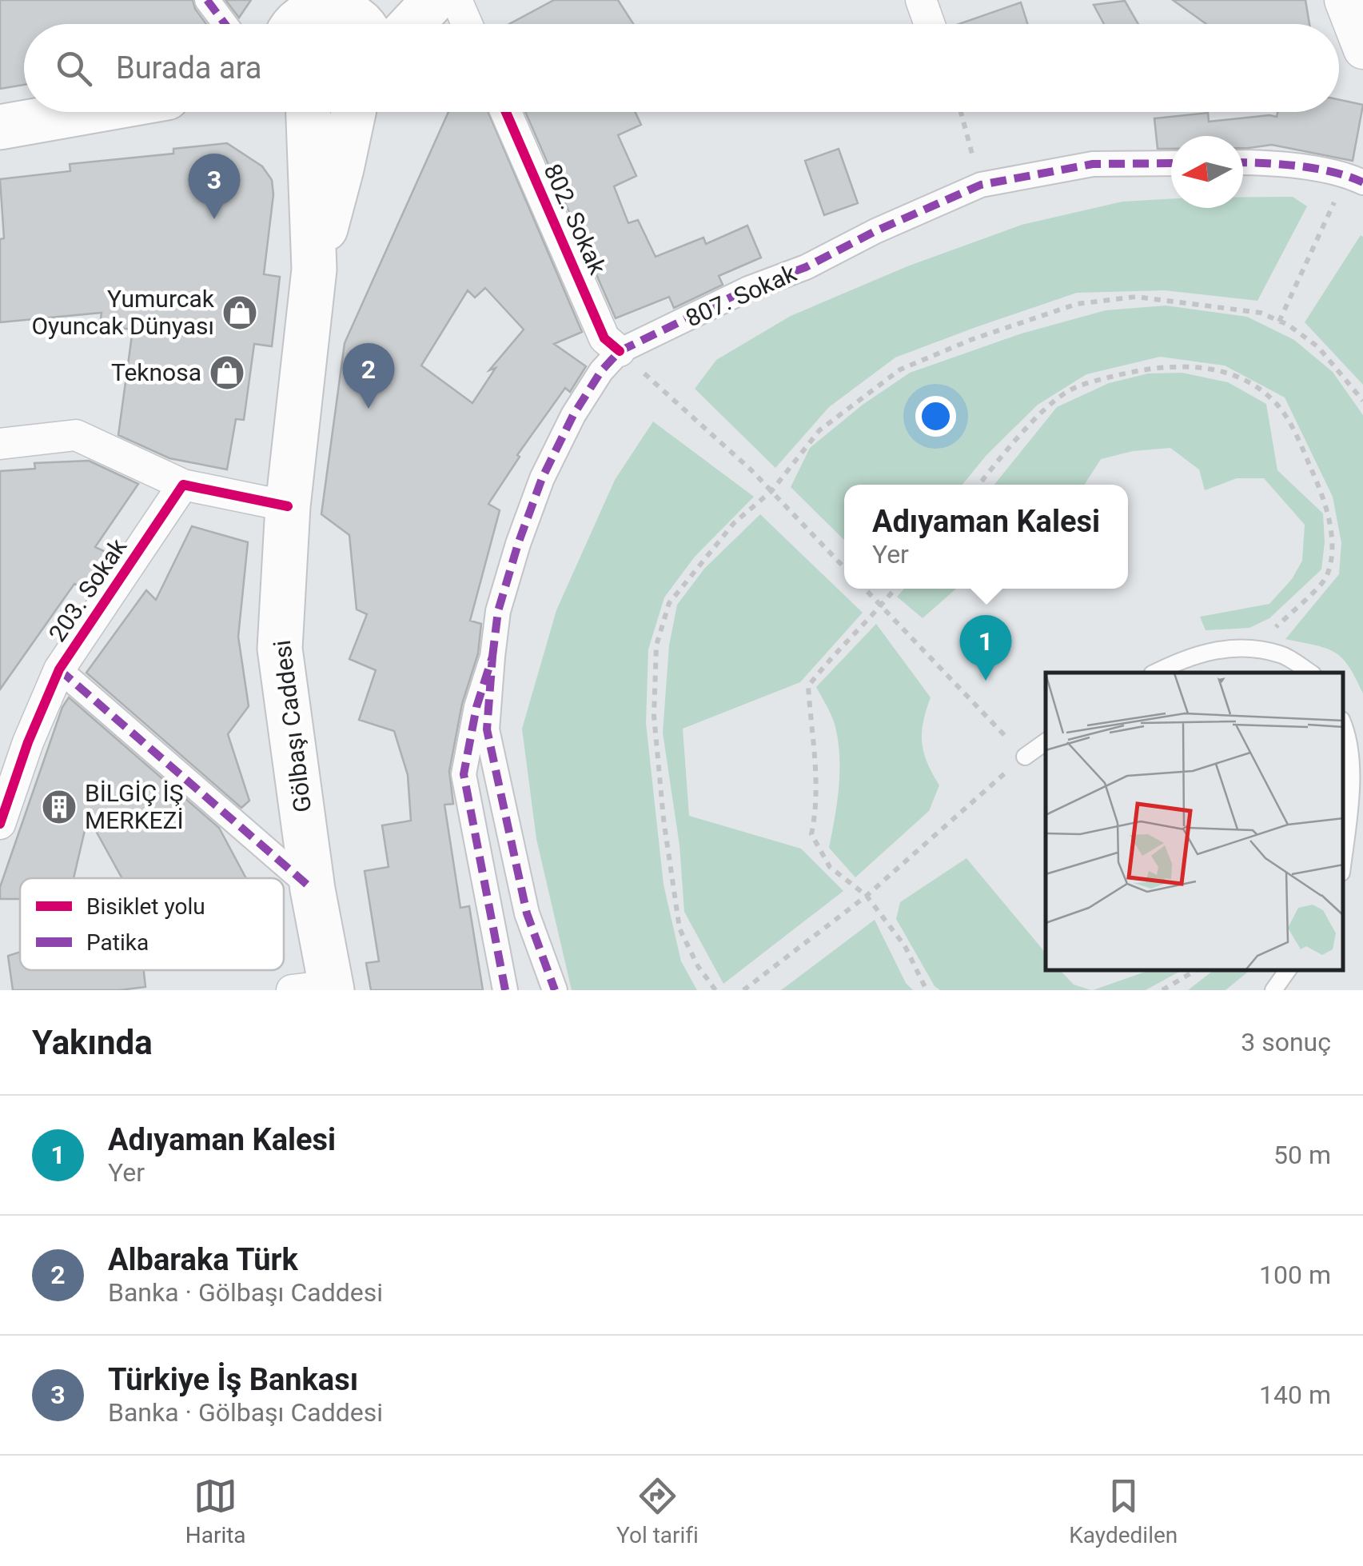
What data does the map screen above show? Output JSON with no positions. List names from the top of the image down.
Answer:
{
  "streets": {
    "main road": ["Gölbaşı Caddesi"],
    "street": ["802. Sokak", "807. Sokak", "203. Sokak"]
  },
  "crossings": [
    ["802. Sokak", "807. Sokak"]
  ],
  "places": {
    "shop": ["Yumurcak Oyuncak Dünyası", "Teknosa"],
    "building": ["BİLGİÇ İŞ MERKEZİ"]
  },
  "legend": ["Bisiklet yolu", "Patika"],
  "north": "left",
  "page": {
    "search": "Burada ara",
    "pins": ["3", "2", "1"],
    "popup": ["Adıyaman Kalesi", "Yer"],
    "heading": ["Yakında", "3 sonuç"],
    "list": [
      {
        "mark": "1",
        "name": "Adıyaman Kalesi",
        "note": "Yer",
        "value": "50 m"
      },
      {
        "mark": "2",
        "name": "Albaraka Türk",
        "note": "Banka · Gölbaşı Caddesi",
        "value": "100 m"
      },
      {
        "mark": "3",
        "name": "Türkiye İş Bankası",
        "note": "Banka · Gölbaşı Caddesi",
        "value": "140 m"
      }
    ],
    "nav": ["Harita", "Yol tarifi", "Kaydedilen"]
  }
}
